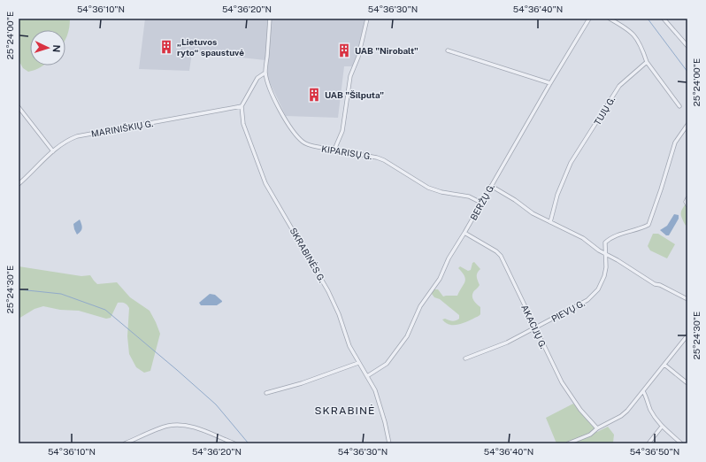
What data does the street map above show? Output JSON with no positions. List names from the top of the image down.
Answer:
{
  "streets": {
    "street": [
      "TUJŲ G.",
      "MARINIŠKIŲ G.",
      "KIPARISŲ G.",
      "BERŽŲ G.",
      "SKRABINĖS G.",
      "PIEVŲ G.",
      "AKACIJŲ G."
    ]
  },
  "crossings": [
    ["MARINIŠKIŲ G.", "SKRABINĖS G."],
    ["KIPARISŲ G.", "BERŽŲ G."],
    ["BERŽŲ G.", "SKRABINĖS G."],
    ["BERŽŲ G.", "AKACIJŲ G."],
    ["PIEVŲ G.", "AKACIJŲ G."]
  ],
  "districts": ["SKRABINĖ"],
  "places": {
    "building": ["„Lietuvos ryto“ spaustuvė", "UAB \"Nirobalt\"", "UAB \"Šilputa\""]
  },
  "north": "right",
  "coordinates": [
    "54°36'10\"N",
    "54°36'20\"N",
    "54°36'30\"N",
    "54°36'40\"N",
    "25°24'00\"E",
    "25°24'30\"E",
    "54°36'50\"N"
  ]
}
